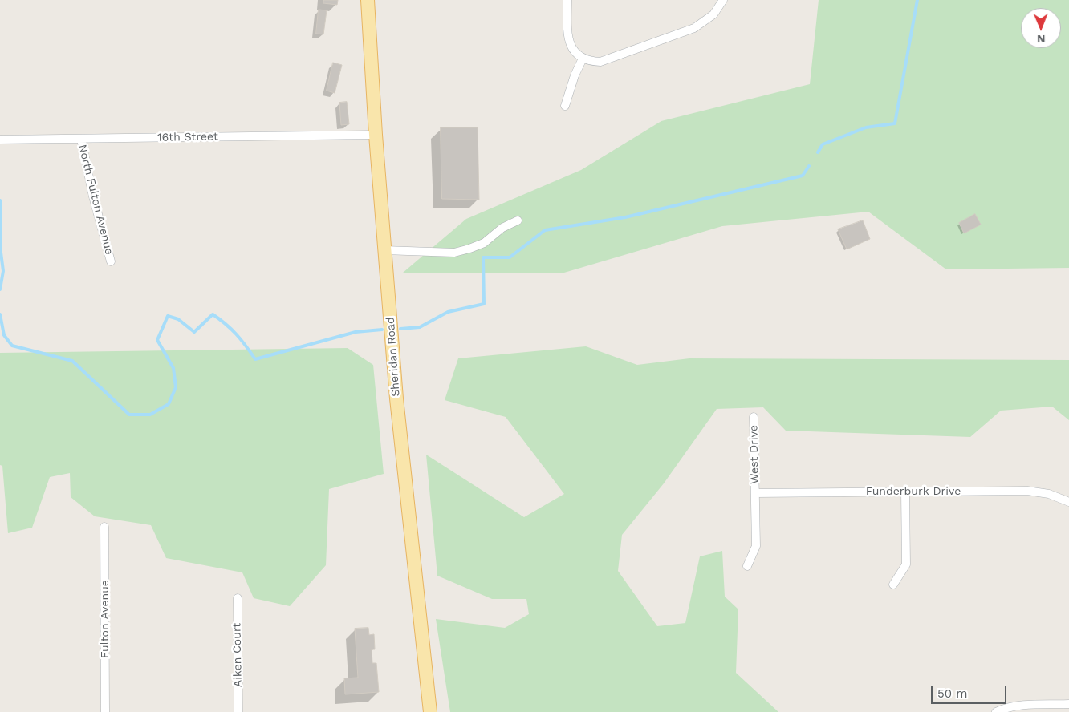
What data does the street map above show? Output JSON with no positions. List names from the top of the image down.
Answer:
{
  "streets": {
    "main road": ["Sheridan Road"],
    "street": [
      "16th Street",
      "North Fulton Avenue",
      "West Drive",
      "Funderburk Drive",
      "Fulton Avenue",
      "Aiken Court"
    ]
  },
  "crossings": [
    ["16th Street", "North Fulton Avenue"],
    ["16th Street", "Sheridan Road"],
    ["West Drive", "Funderburk Drive"]
  ],
  "scale_bar": "50 m",
  "north": "bottom"
}
